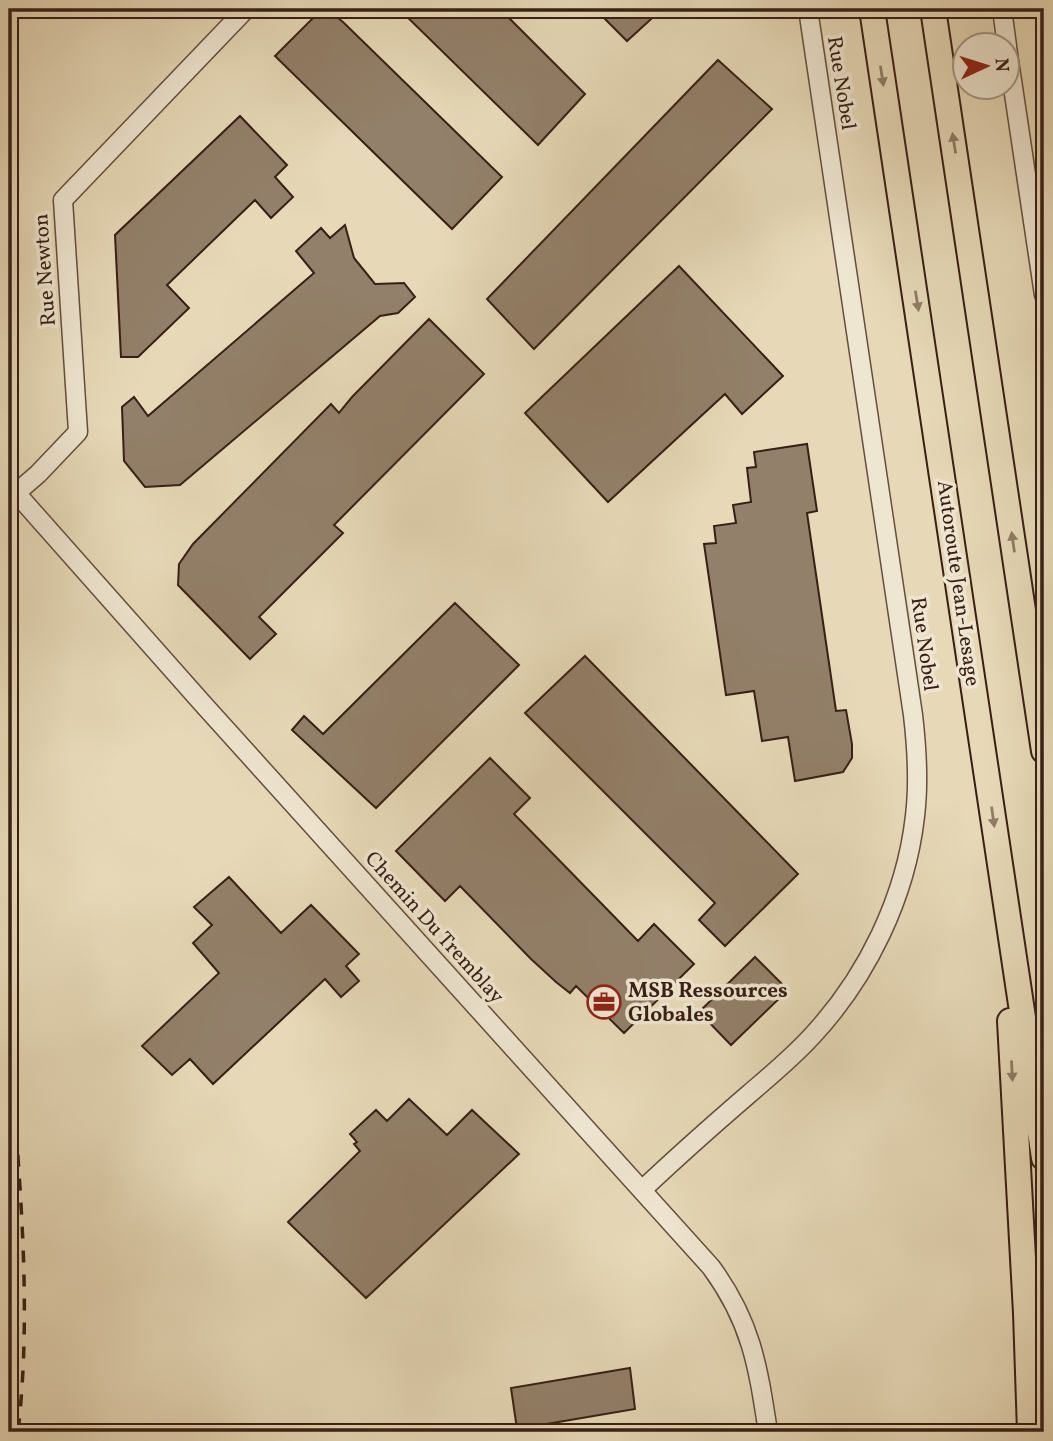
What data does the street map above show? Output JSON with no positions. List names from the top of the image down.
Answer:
{
  "streets": {
    "highway": ["Autoroute Jean-Lesage"],
    "street": ["Rue Nobel", "Rue Newton", "Chemin Du Tremblay"]
  },
  "crossings": [
    ["Rue Nobel", "Chemin Du Tremblay"],
    ["Rue Newton", "Chemin Du Tremblay"]
  ],
  "places": {
    "office": ["MSB Ressources Globales"]
  },
  "north": "right"
}
